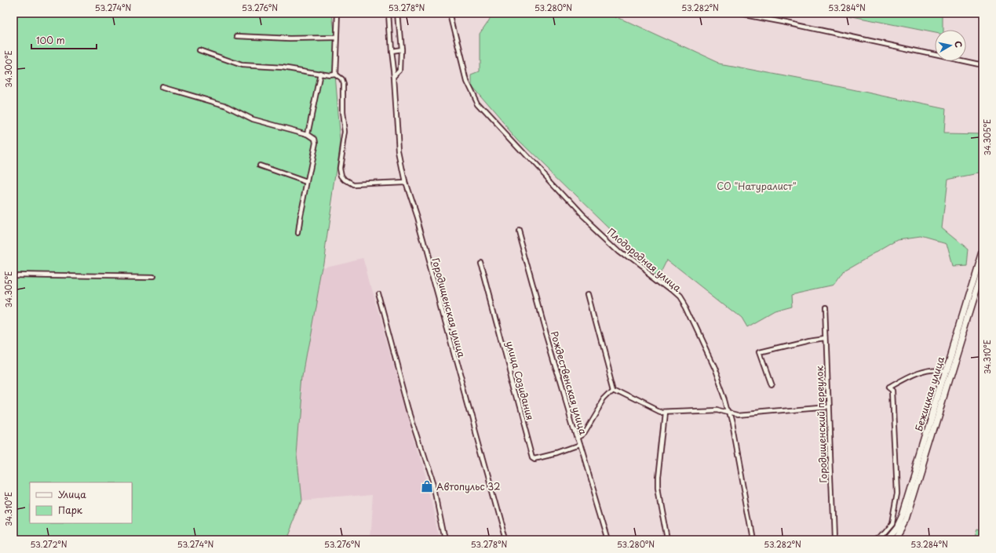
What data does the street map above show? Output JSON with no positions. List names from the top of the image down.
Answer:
{
  "streets": {
    "main road": ["Бежицкая улица"],
    "street": [
      "Плодородная улица",
      "Городищенская улица",
      "улица Созидания",
      "Рождественская улица",
      "Городищенский переулок"
    ]
  },
  "crossings": [
    ["улица Созидания", "Рождественская улица"]
  ],
  "parks": ["СО \"Натуралист\""],
  "places": {
    "shop": ["Автопульс 32"]
  },
  "legend": ["Улица", "Парк"],
  "scale_bar": "100 m",
  "north": "right",
  "coordinates": [
    "53.274°N",
    "53.276°N",
    "53.278°N",
    "53.280°N",
    "53.282°N",
    "53.284°N",
    "34.300°E",
    "34.305°E",
    "34.310°E",
    "53.272°N"
  ]
}
